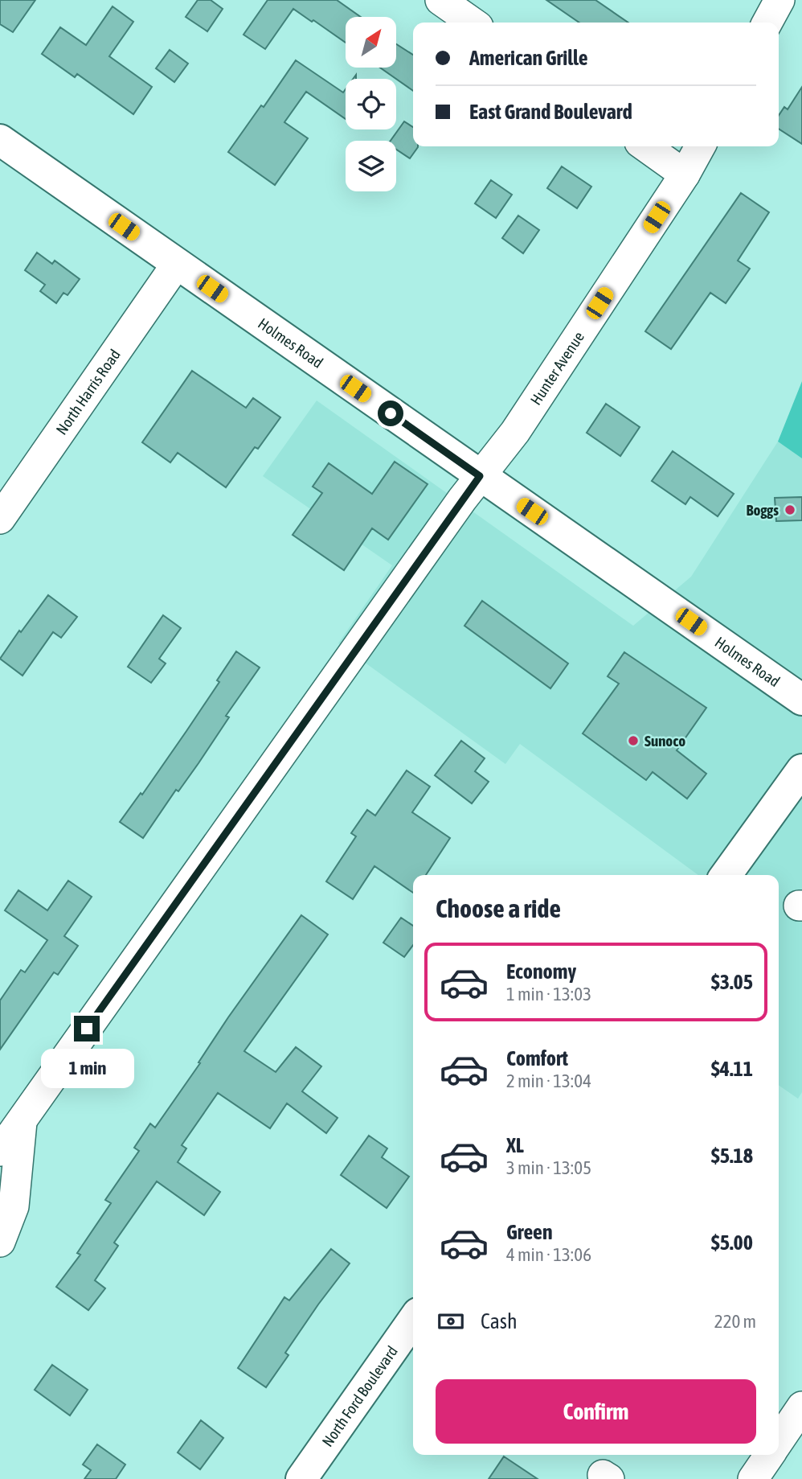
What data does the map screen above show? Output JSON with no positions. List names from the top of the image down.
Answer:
{
  "streets": {
    "main road": ["Holmes Road", "North Ford Boulevard"],
    "street": ["Hunter Avenue", "North Harris Road"]
  },
  "crossings": [
    ["Holmes Road", "Hunter Avenue"],
    ["Holmes Road", "North Harris Road"]
  ],
  "places": ["Boggs", "Sunoco"],
  "north": "top right",
  "page": {
    "banner": ["American Grille", "East Grand Boulevard"],
    "heading": "Choose a ride",
    "list": [
      {
        "name": "Economy",
        "note": "1 min · 13:03",
        "value": "$3.05"
      },
      {
        "name": "Comfort",
        "note": "2 min · 13:04",
        "value": "$4.11"
      },
      {
        "name": "XL",
        "note": "3 min · 13:05",
        "value": "$5.18"
      },
      {
        "name": "Green",
        "note": "4 min · 13:06",
        "value": "$5.00"
      }
    ],
    "bubble": "1 min",
    "pay": ["Cash", "220 m"],
    "buttons": "Confirm"
  }
}
